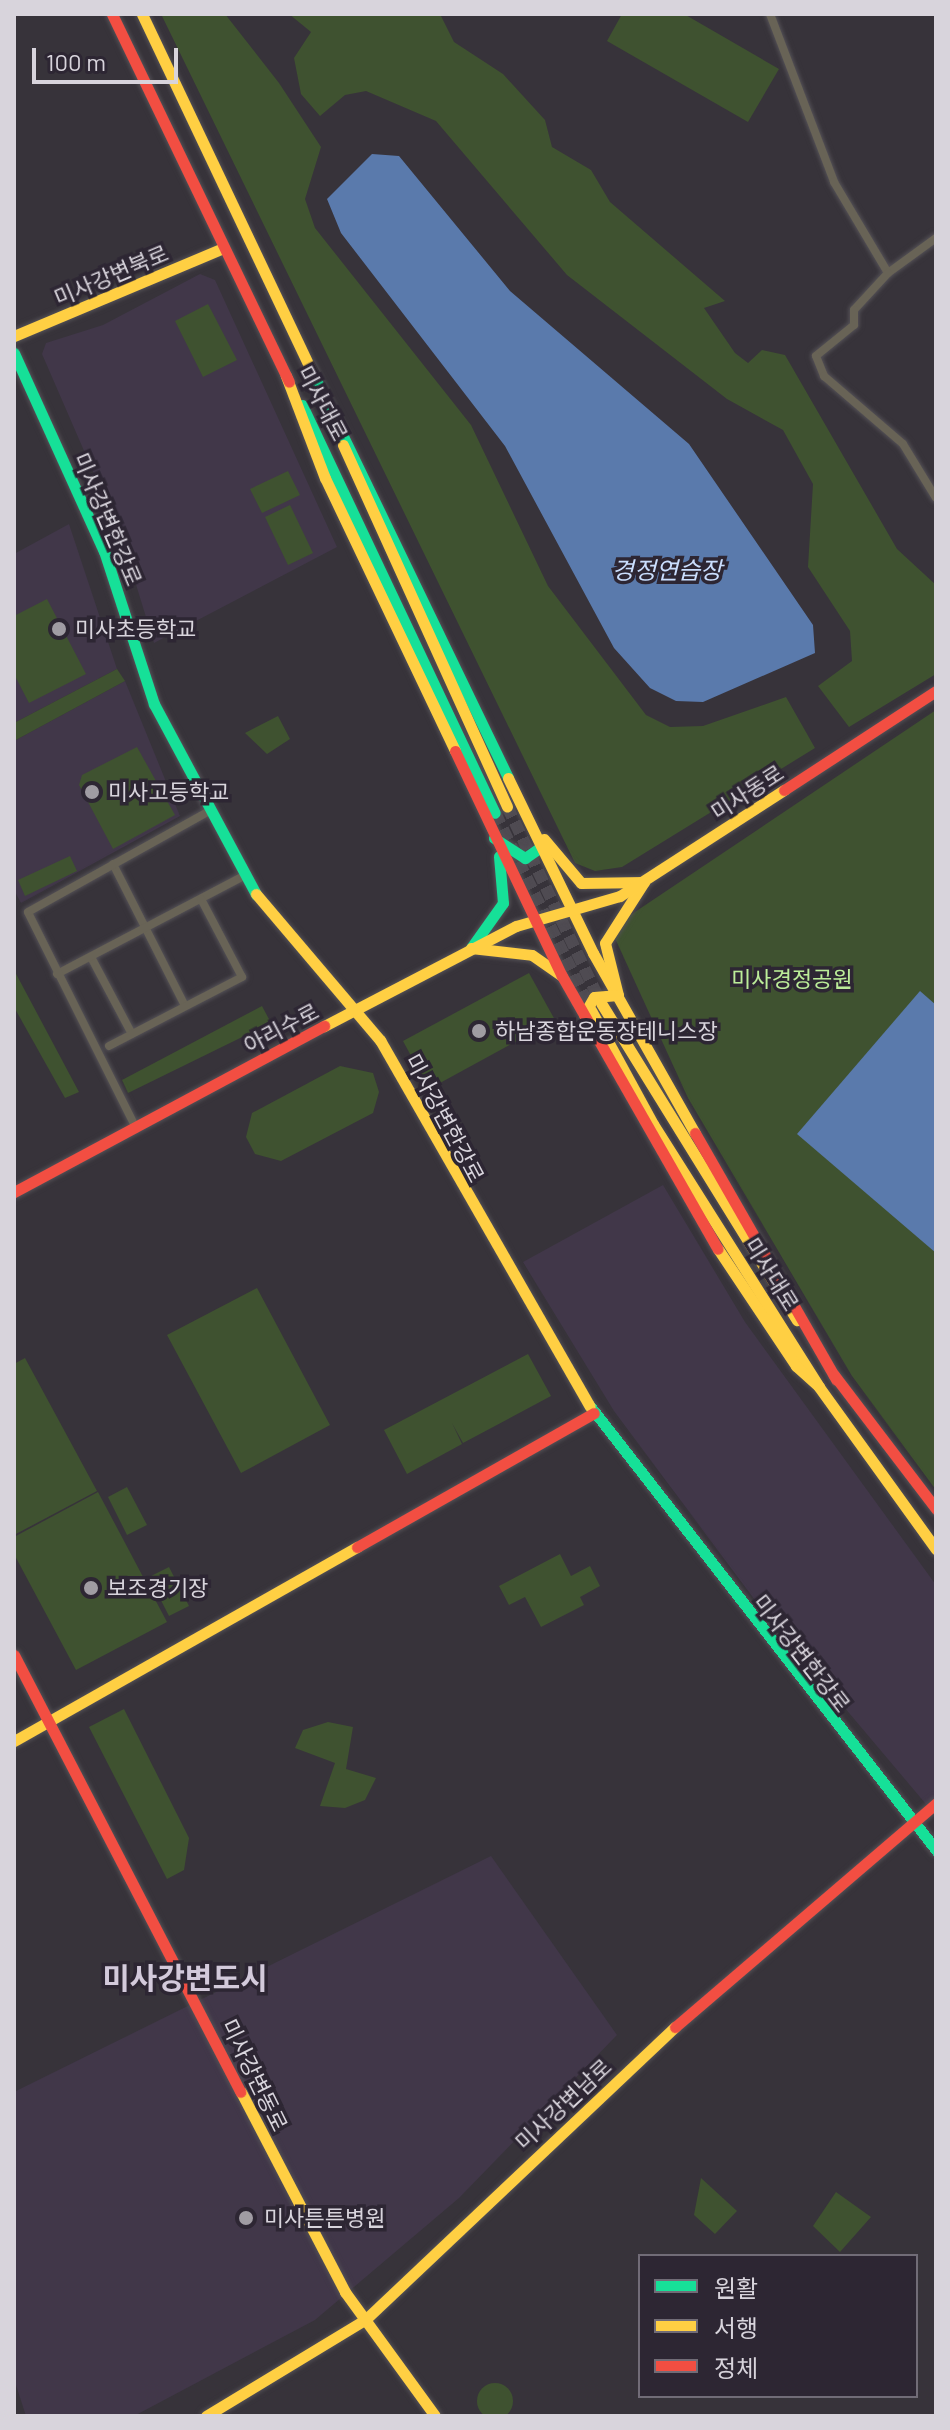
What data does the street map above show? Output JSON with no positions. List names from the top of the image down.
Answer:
{
  "streets": {
    "main road": [
      "미사강변북로",
      "미사대로",
      "미사강변한강로",
      "미사동로",
      "아리수로",
      "미사강변동로",
      "미사강변남로"
    ]
  },
  "crossings": [
    ["미사강변북로", "미사대로"],
    ["미사강변한강로", "아리수로"],
    ["미사강변한강로", "미사강변남로"],
    ["미사동로", "아리수로"],
    ["미사강변동로", "미사강변남로"]
  ],
  "districts": ["미사강변도시"],
  "water": ["경정연습장"],
  "parks": ["미사경정공원"],
  "places": [
    "미사초등학교",
    "미사고등학교",
    "하남종합운동장테니스장",
    "보조경기장",
    "미사튼튼병원"
  ],
  "legend": ["원활", "서행", "정체"],
  "scale_bar": "100 m"
}
